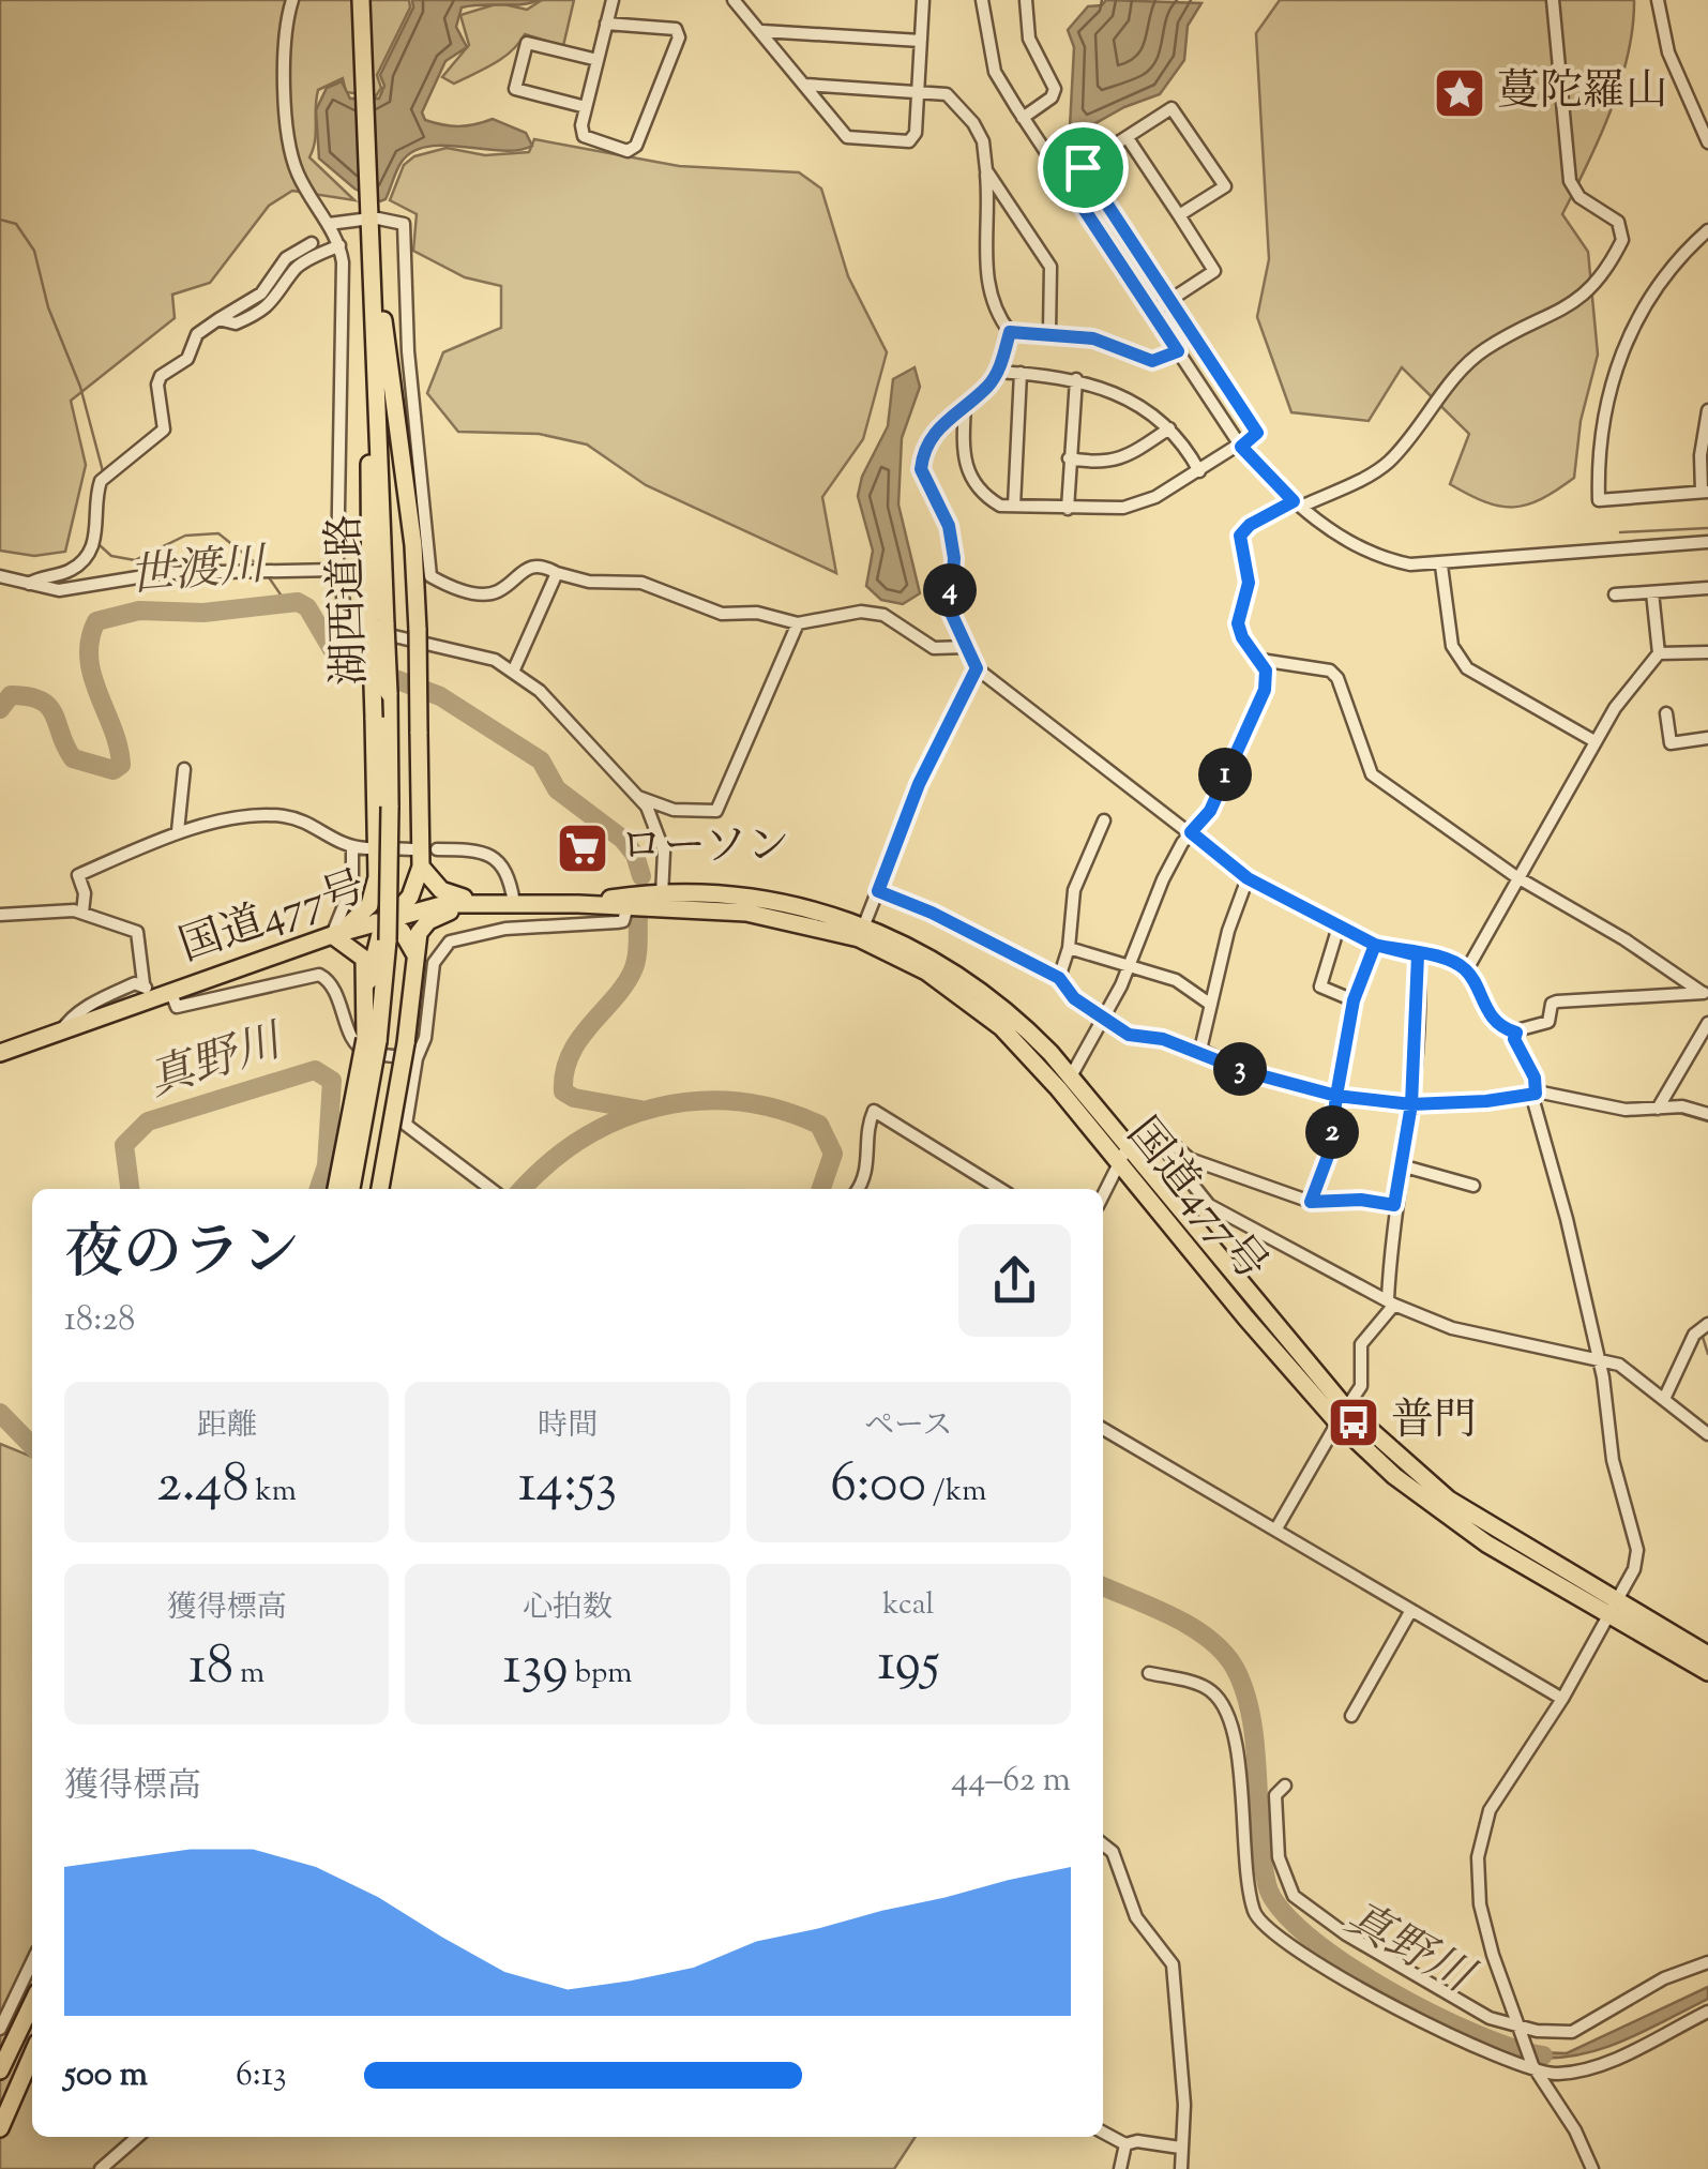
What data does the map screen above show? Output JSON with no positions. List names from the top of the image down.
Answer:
{
  "streets": {
    "highway": ["湖西道路", "国道477号"]
  },
  "crossings": [
    ["湖西道路", "国道477号"]
  ],
  "water": ["世渡川", "真野川"],
  "places": {
    "place": ["蔓陀羅山"],
    "supermarket": ["ローソン"],
    "bus stop": ["普門"]
  },
  "page": {
    "pins": [
      "4",
      "1",
      "3",
      "2"
    ],
    "heading": ["夜のラン", "18:28"],
    "stats": [
      ["距離", "2.48 km"],
      ["時間", "14:53"],
      ["ペース", "6:00 /km"],
      ["獲得標高", "18 m"],
      ["心拍数", "139 bpm"],
      ["kcal", "195"]
    ],
    "chart": ["獲得標高", "44–62 m"],
    "list": [
      {
        "name": "500 m",
        "note": "6:13"
      }
    ]
  }
}
